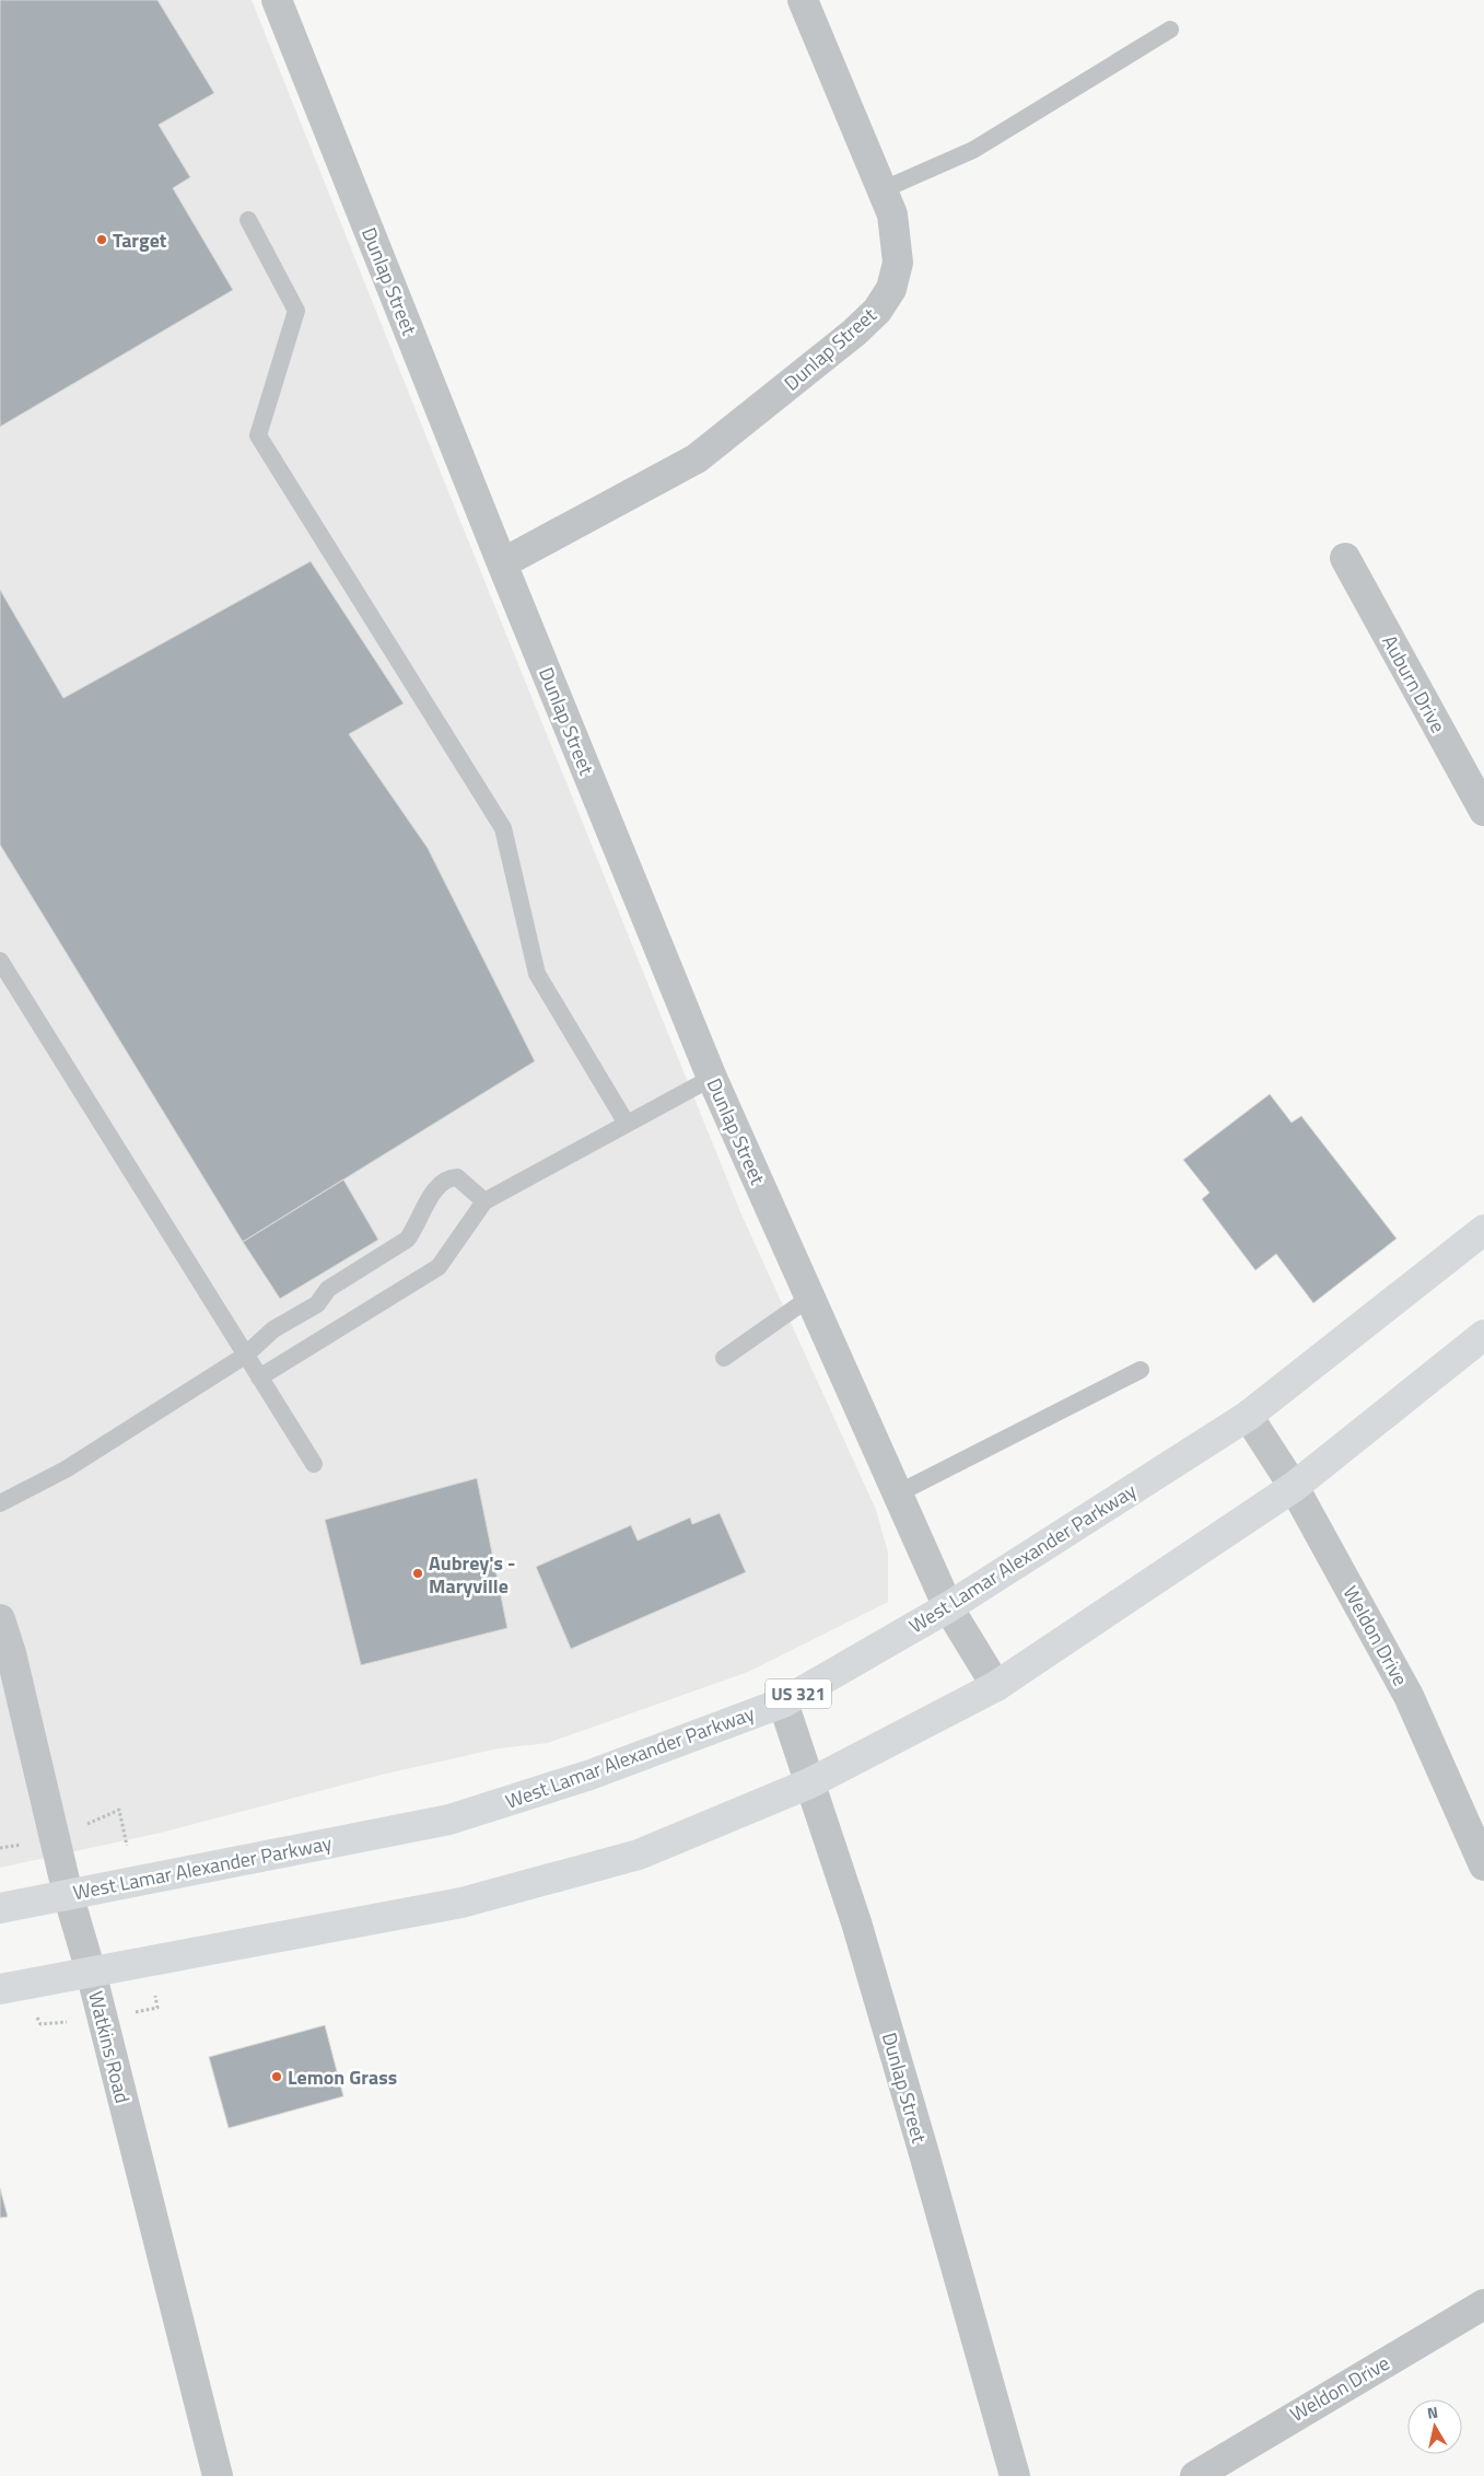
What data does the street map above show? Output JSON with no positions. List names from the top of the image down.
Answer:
{
  "streets": {
    "highway": ["West Lamar Alexander Parkway", "US 321"],
    "street": [
      "Dunlap Street",
      "Auburn Drive",
      "Weldon Drive",
      "Watkins Road"
    ]
  },
  "crossings": [
    ["Dunlap Street", "West Lamar Alexander Parkway"],
    ["West Lamar Alexander Parkway", "Weldon Drive"],
    ["West Lamar Alexander Parkway", "Watkins Road"]
  ],
  "places": ["Target", "Aubrey's - Maryville", "Lemon Grass"],
  "north": "top"
}
